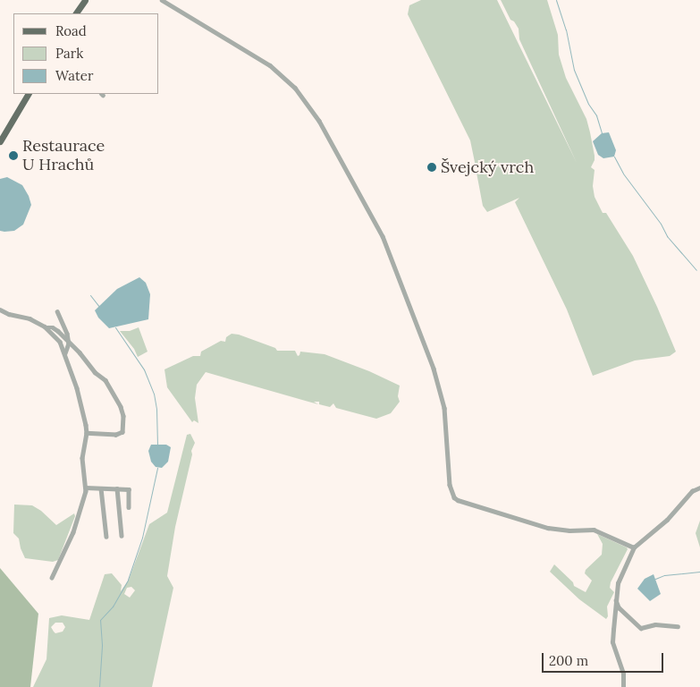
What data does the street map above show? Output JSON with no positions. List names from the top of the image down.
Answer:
{
  "places": ["Restaurace U Hrachů", "Švejcký vrch"],
  "legend": ["Road", "Park", "Water"],
  "scale_bar": "200 m"
}
